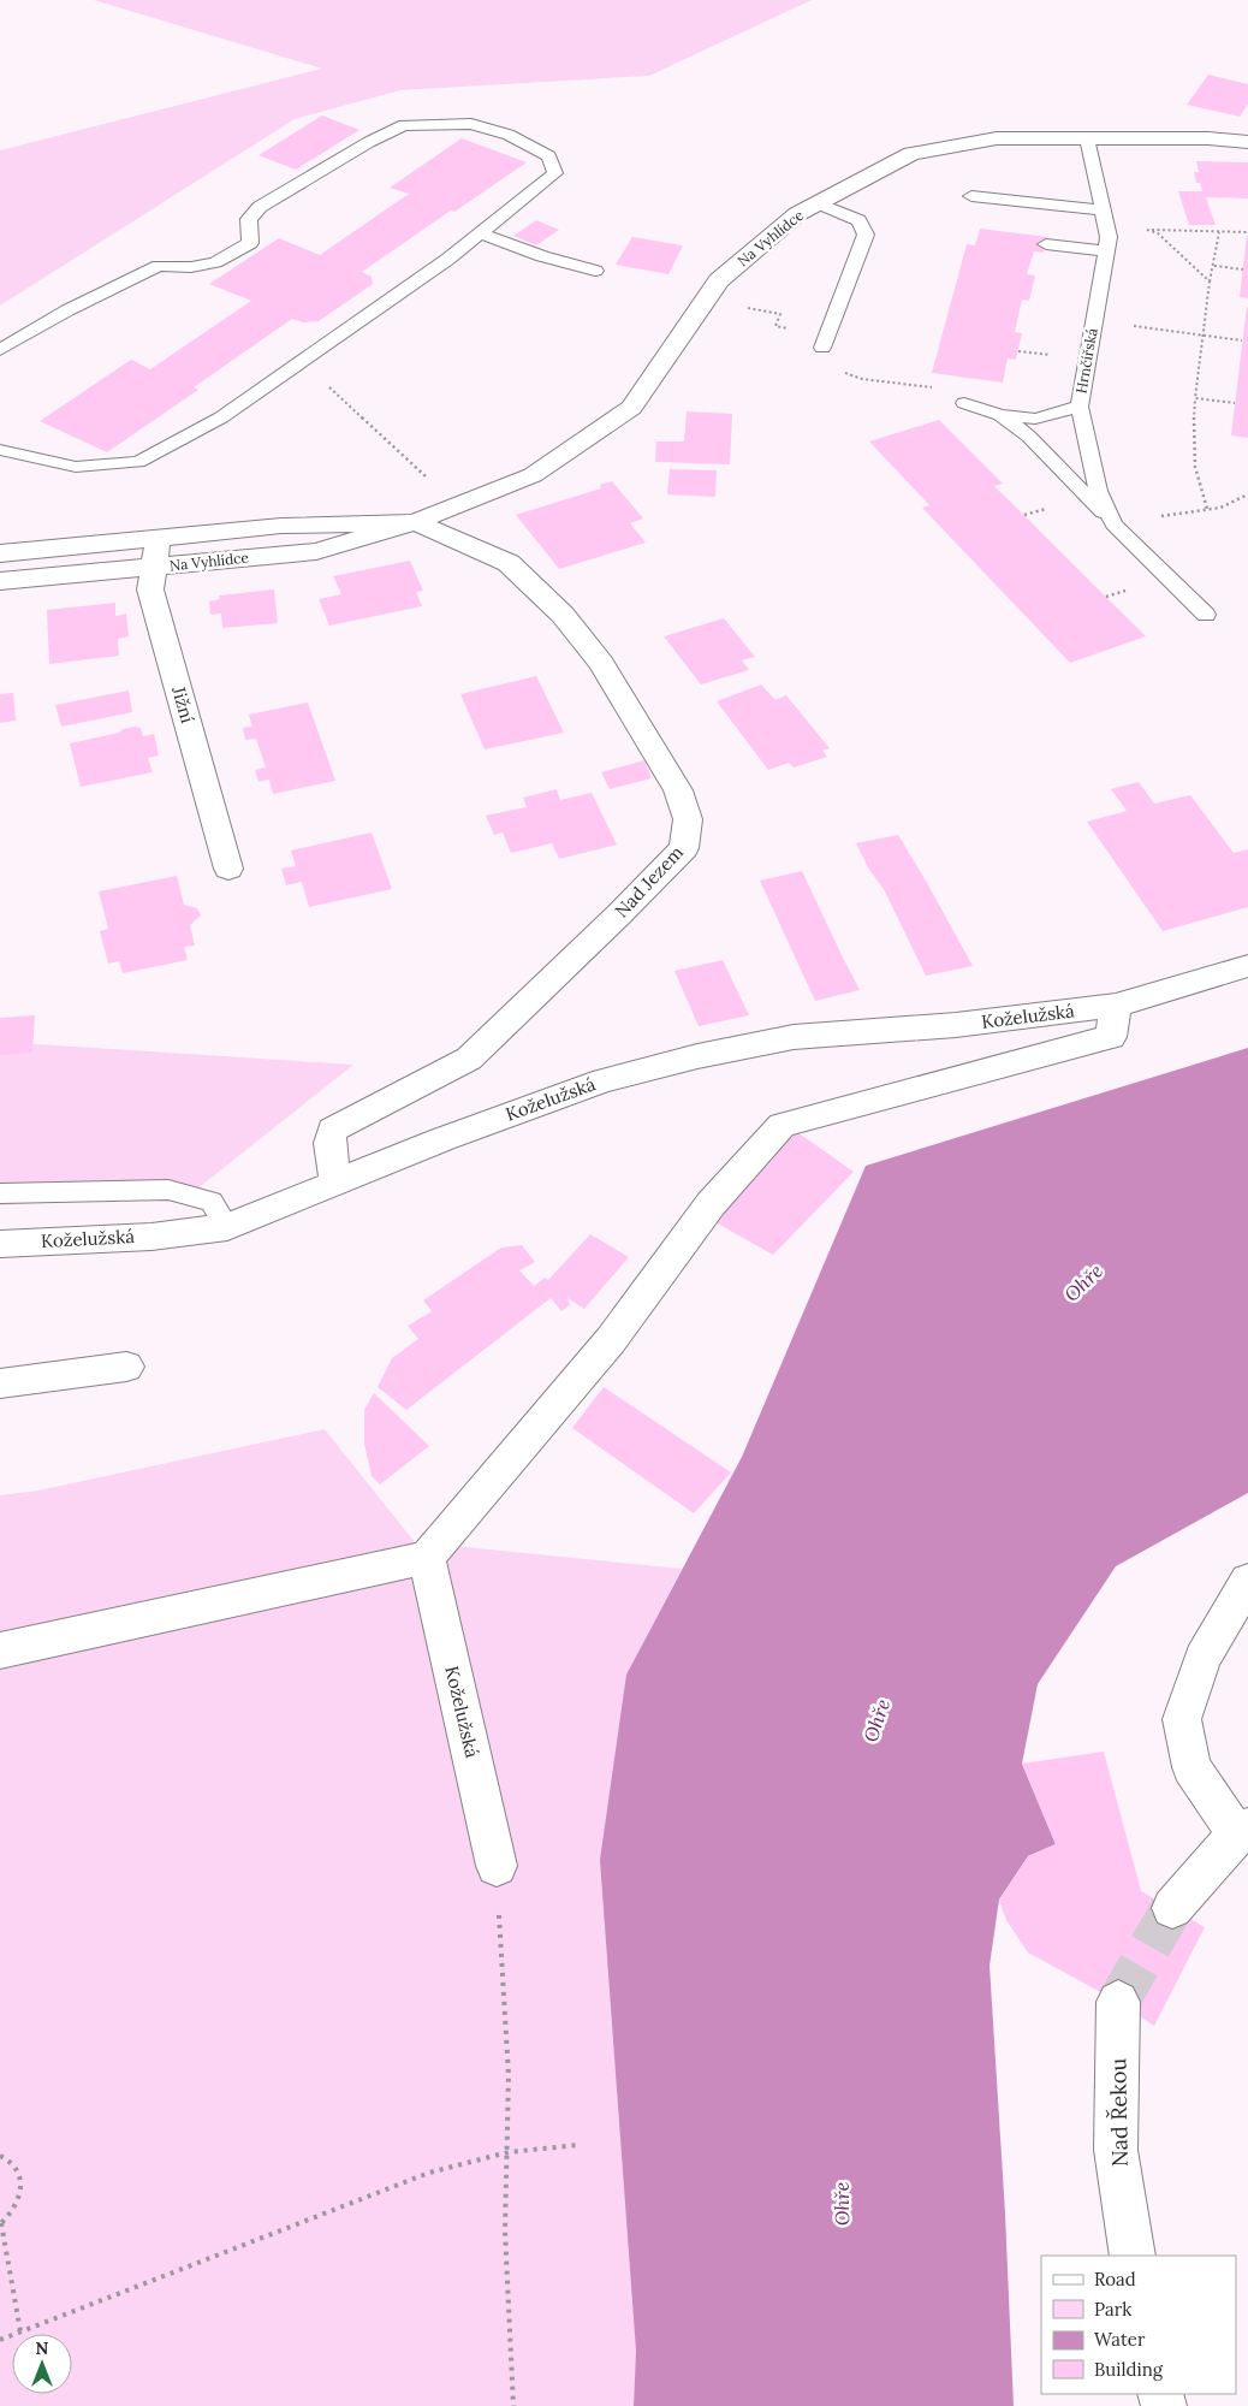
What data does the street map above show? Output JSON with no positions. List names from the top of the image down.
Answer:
{
  "streets": {
    "street": [
      "Na Vyhlídce",
      "Jižní",
      "Nad Jezem",
      "Koželužská",
      "Nad Řekou"
    ],
    "lane": ["Hrnčířská"]
  },
  "crossings": [
    ["Na Vyhlídce", "Hrnčířská"],
    ["Na Vyhlídce", "Jižní"],
    ["Na Vyhlídce", "Nad Jezem"],
    ["Nad Jezem", "Koželužská"]
  ],
  "water": ["Ohře"],
  "legend": [
    "Road",
    "Park",
    "Water",
    "Building"
  ],
  "north": "top"
}
